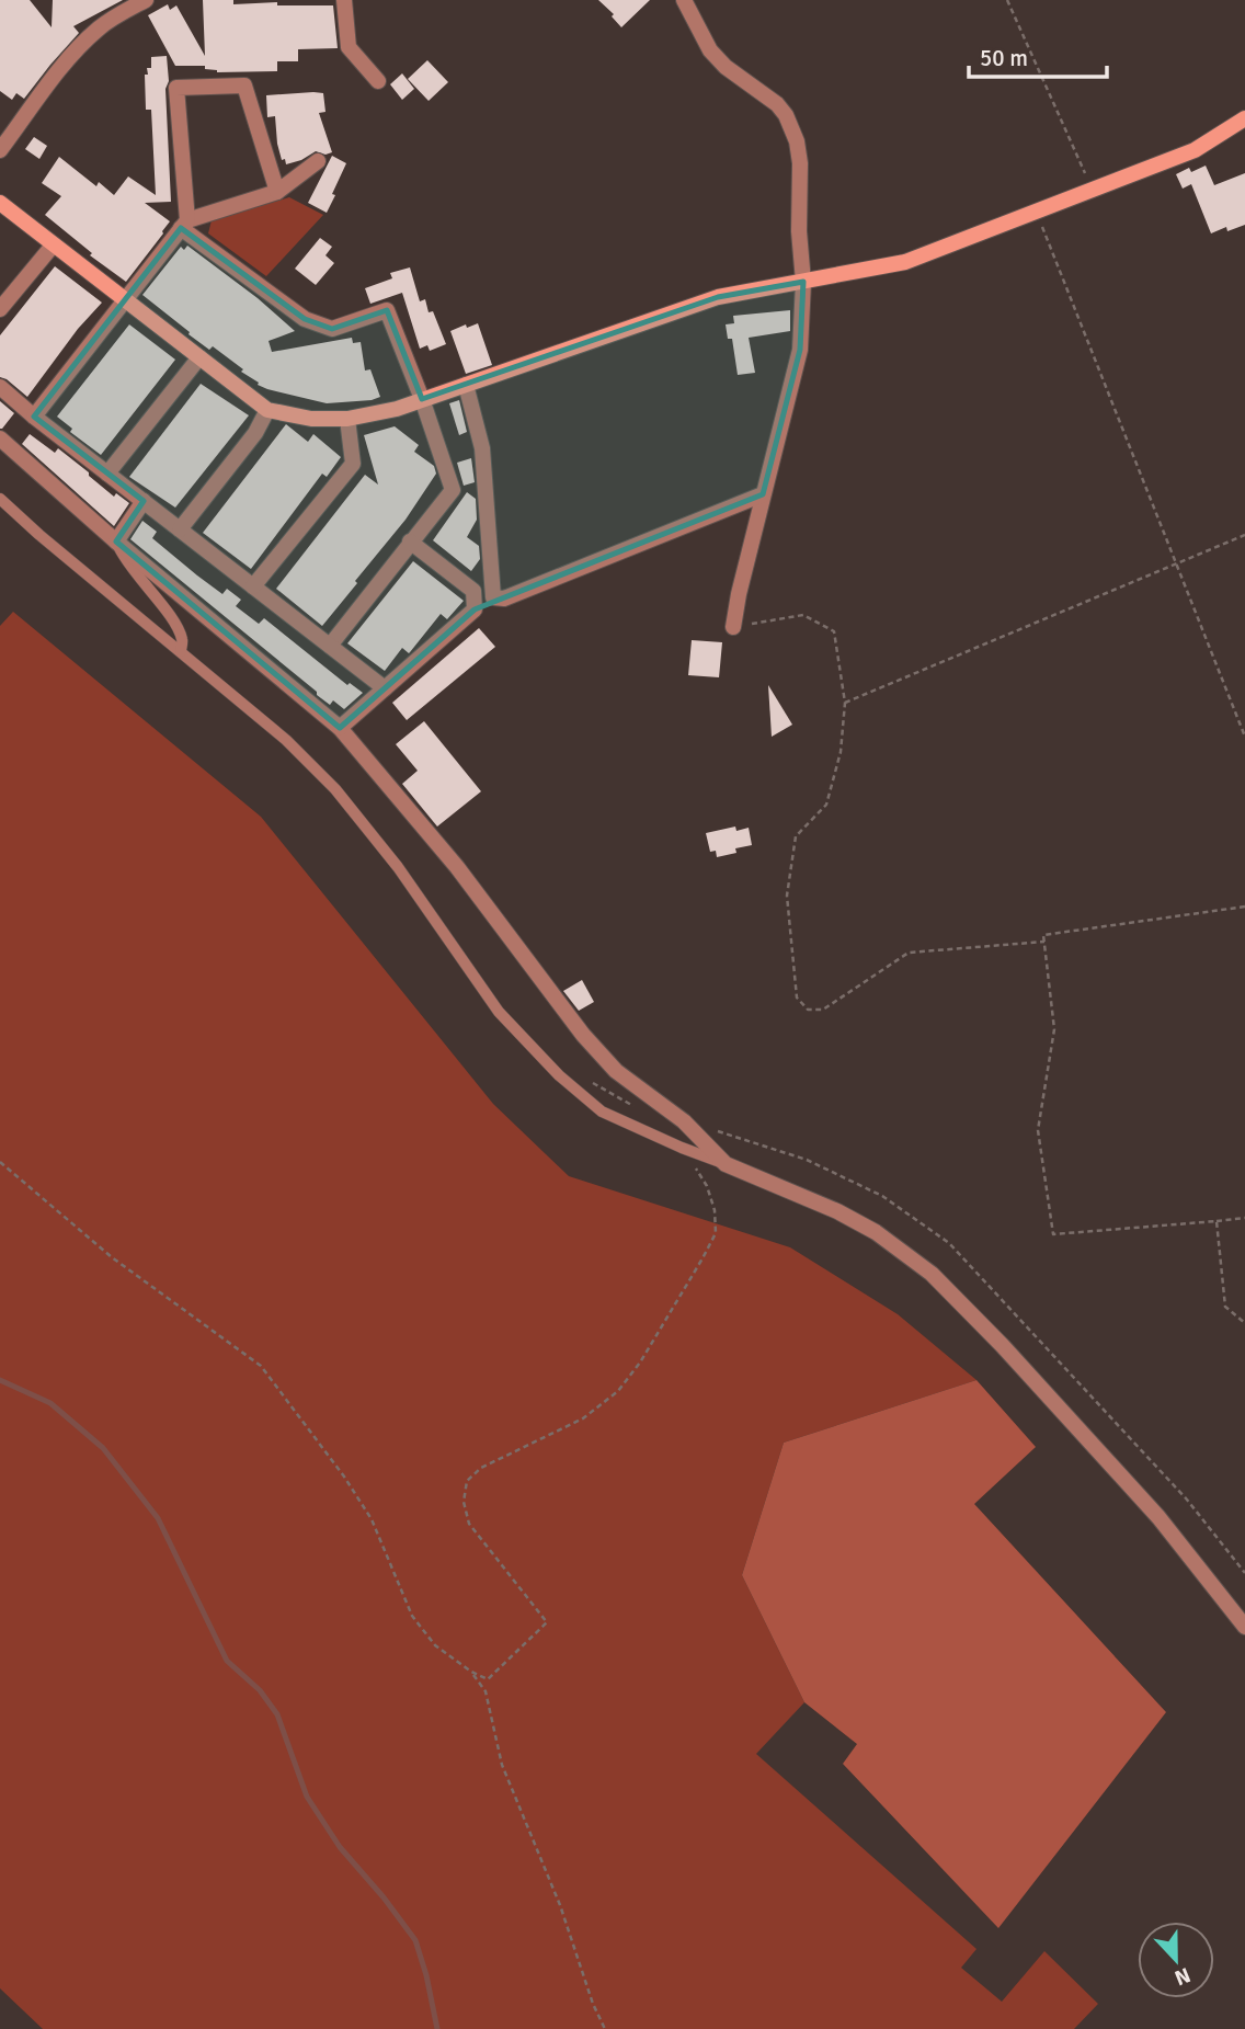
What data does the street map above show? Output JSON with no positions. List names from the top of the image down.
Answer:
{
  "scale_bar": "50 m",
  "north": "bottom"
}
